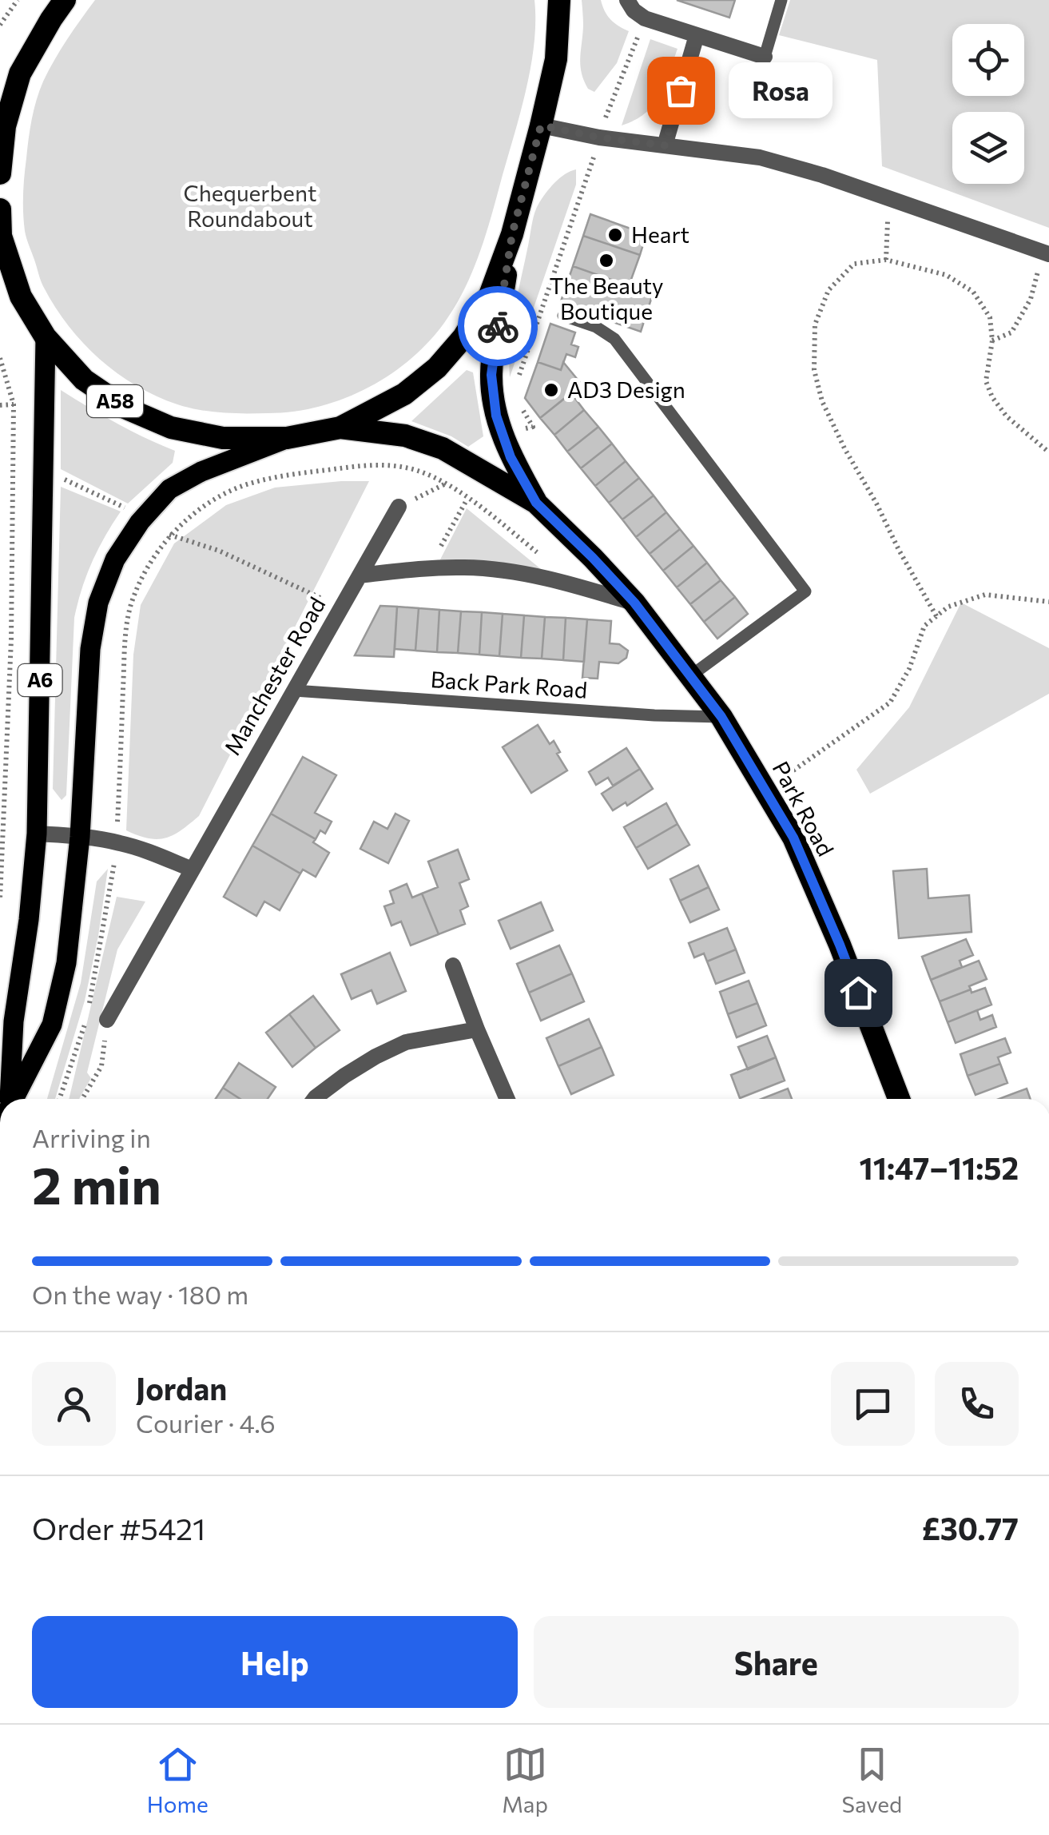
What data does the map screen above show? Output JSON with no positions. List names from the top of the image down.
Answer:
{
  "streets": {
    "highway": ["A58", "Park Road"],
    "main road": ["A6"],
    "street": ["Manchester Road"],
    "lane": ["Back Park Road"]
  },
  "crossings": [
    ["A58", "A6"],
    ["A58", "Park Road"],
    ["Manchester Road", "Back Park Road"],
    ["Back Park Road", "Park Road"]
  ],
  "parks": ["Chequerbent Roundabout"],
  "places": [
    "Rosa",
    "Heart",
    "The Beauty Boutique",
    "AD3 Design"
  ],
  "page": {
    "bubble": "Rosa",
    "heading": ["2 min", "Arriving in", "11:47–11:52"],
    "panel": [
      "Jordan",
      "Courier · 4.6",
      "Order #5421",
      "£30.77"
    ],
    "bar": "On the way · 180 m",
    "buttons": ["Help", "Share"],
    "tabs": ["Home", "Map", "Saved"]
  }
}
